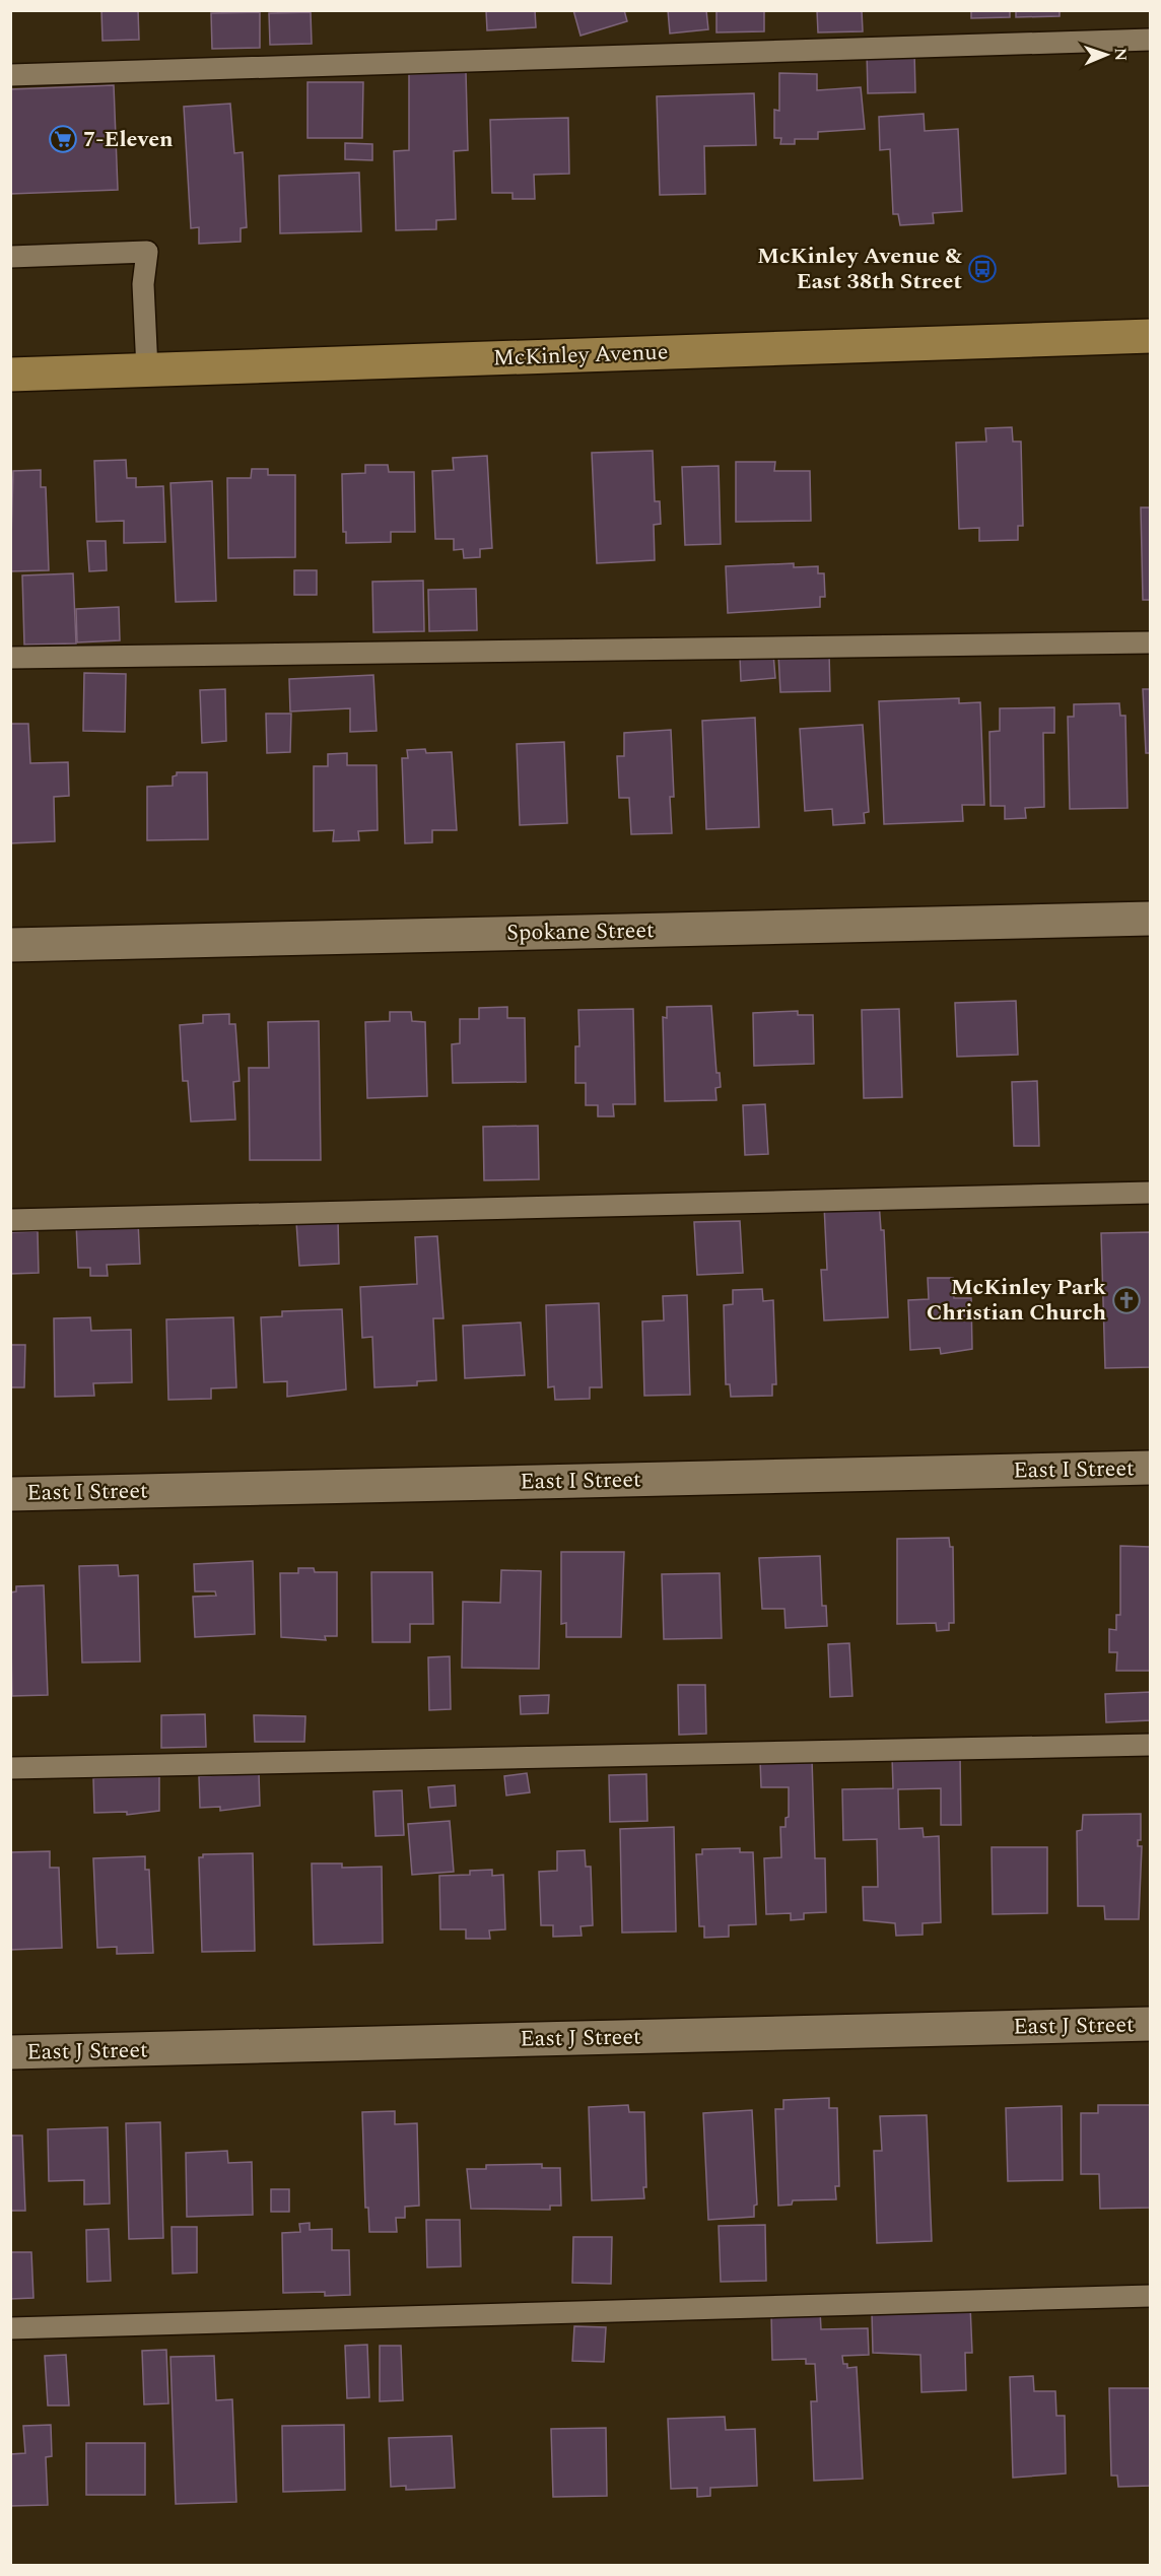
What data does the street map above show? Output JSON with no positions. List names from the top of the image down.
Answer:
{
  "streets": {
    "main road": ["McKinley Avenue"],
    "street": ["Spokane Street", "East I Street", "East J Street"]
  },
  "places": {
    "supermarket": ["7-Eleven"],
    "bus stop": ["McKinley Avenue & East 38th Street"],
    "church": ["McKinley Park Christian Church"]
  },
  "north": "right"
}
